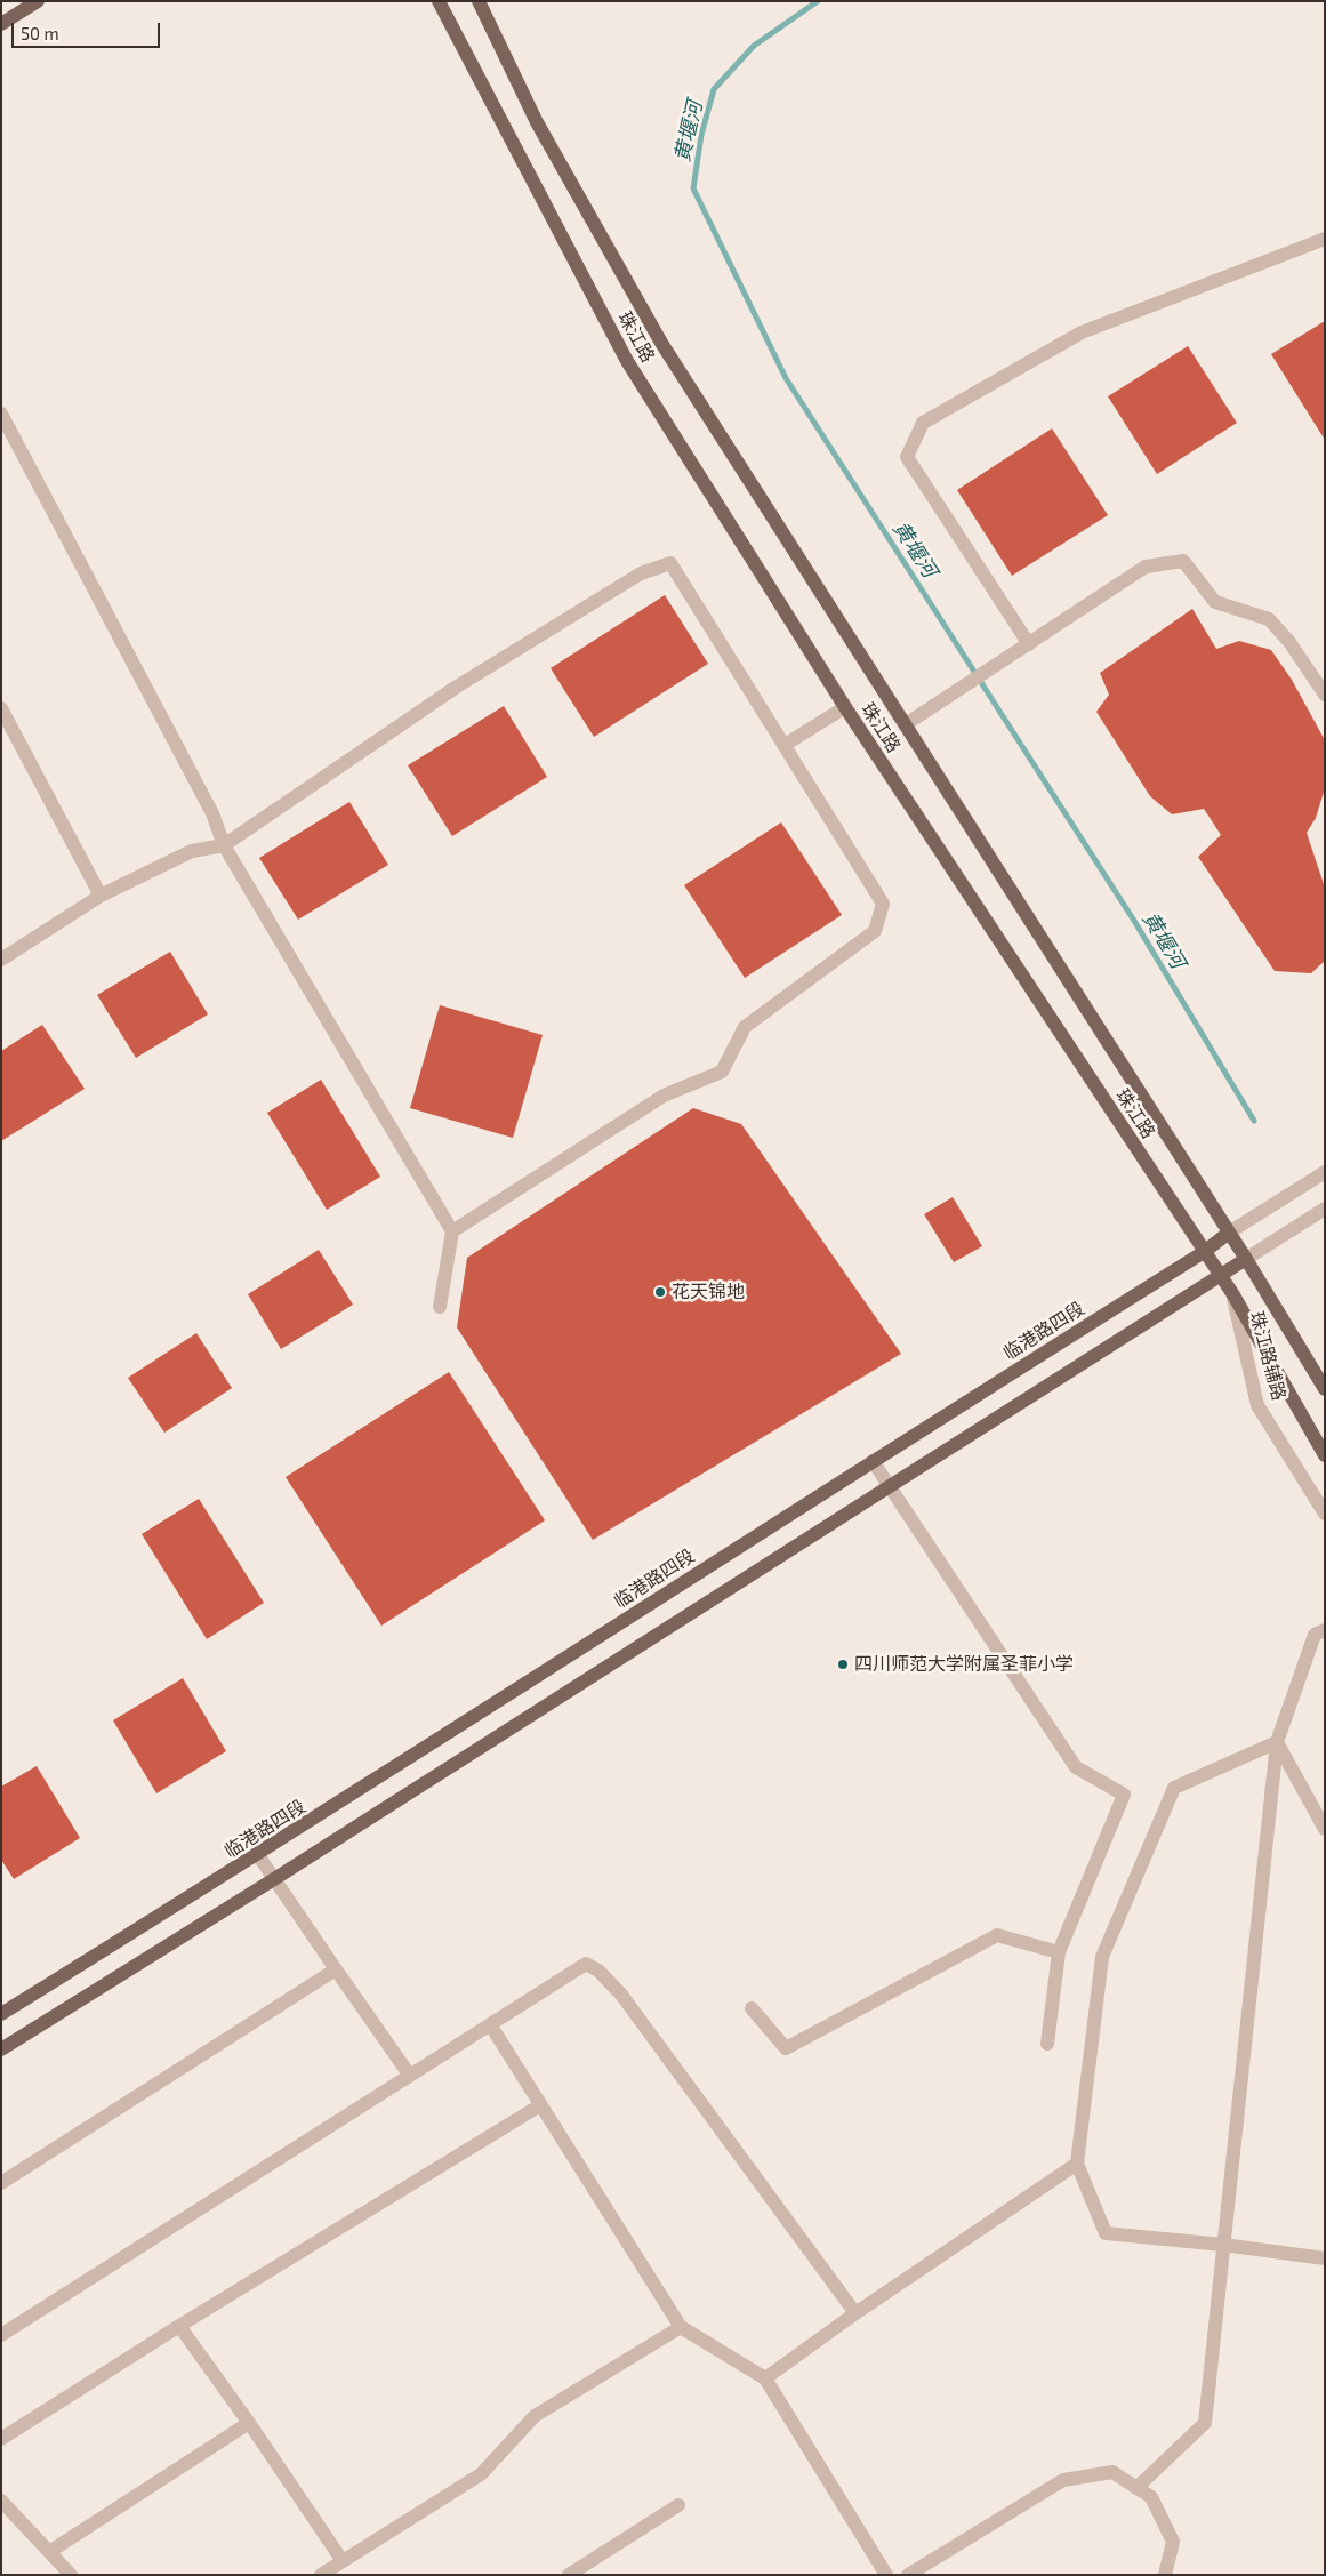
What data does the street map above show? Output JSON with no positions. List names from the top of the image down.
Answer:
{
  "streets": {
    "main road": ["珠江路", "临港路四段"],
    "street": ["珠江路辅路"]
  },
  "crossings": [
    ["珠江路", "临港路四段"],
    ["珠江路", "珠江路辅路"]
  ],
  "water": ["黄堰河"],
  "places": ["花天锦地", "四川师范大学附属圣菲小学"],
  "scale_bar": "50 m"
}
